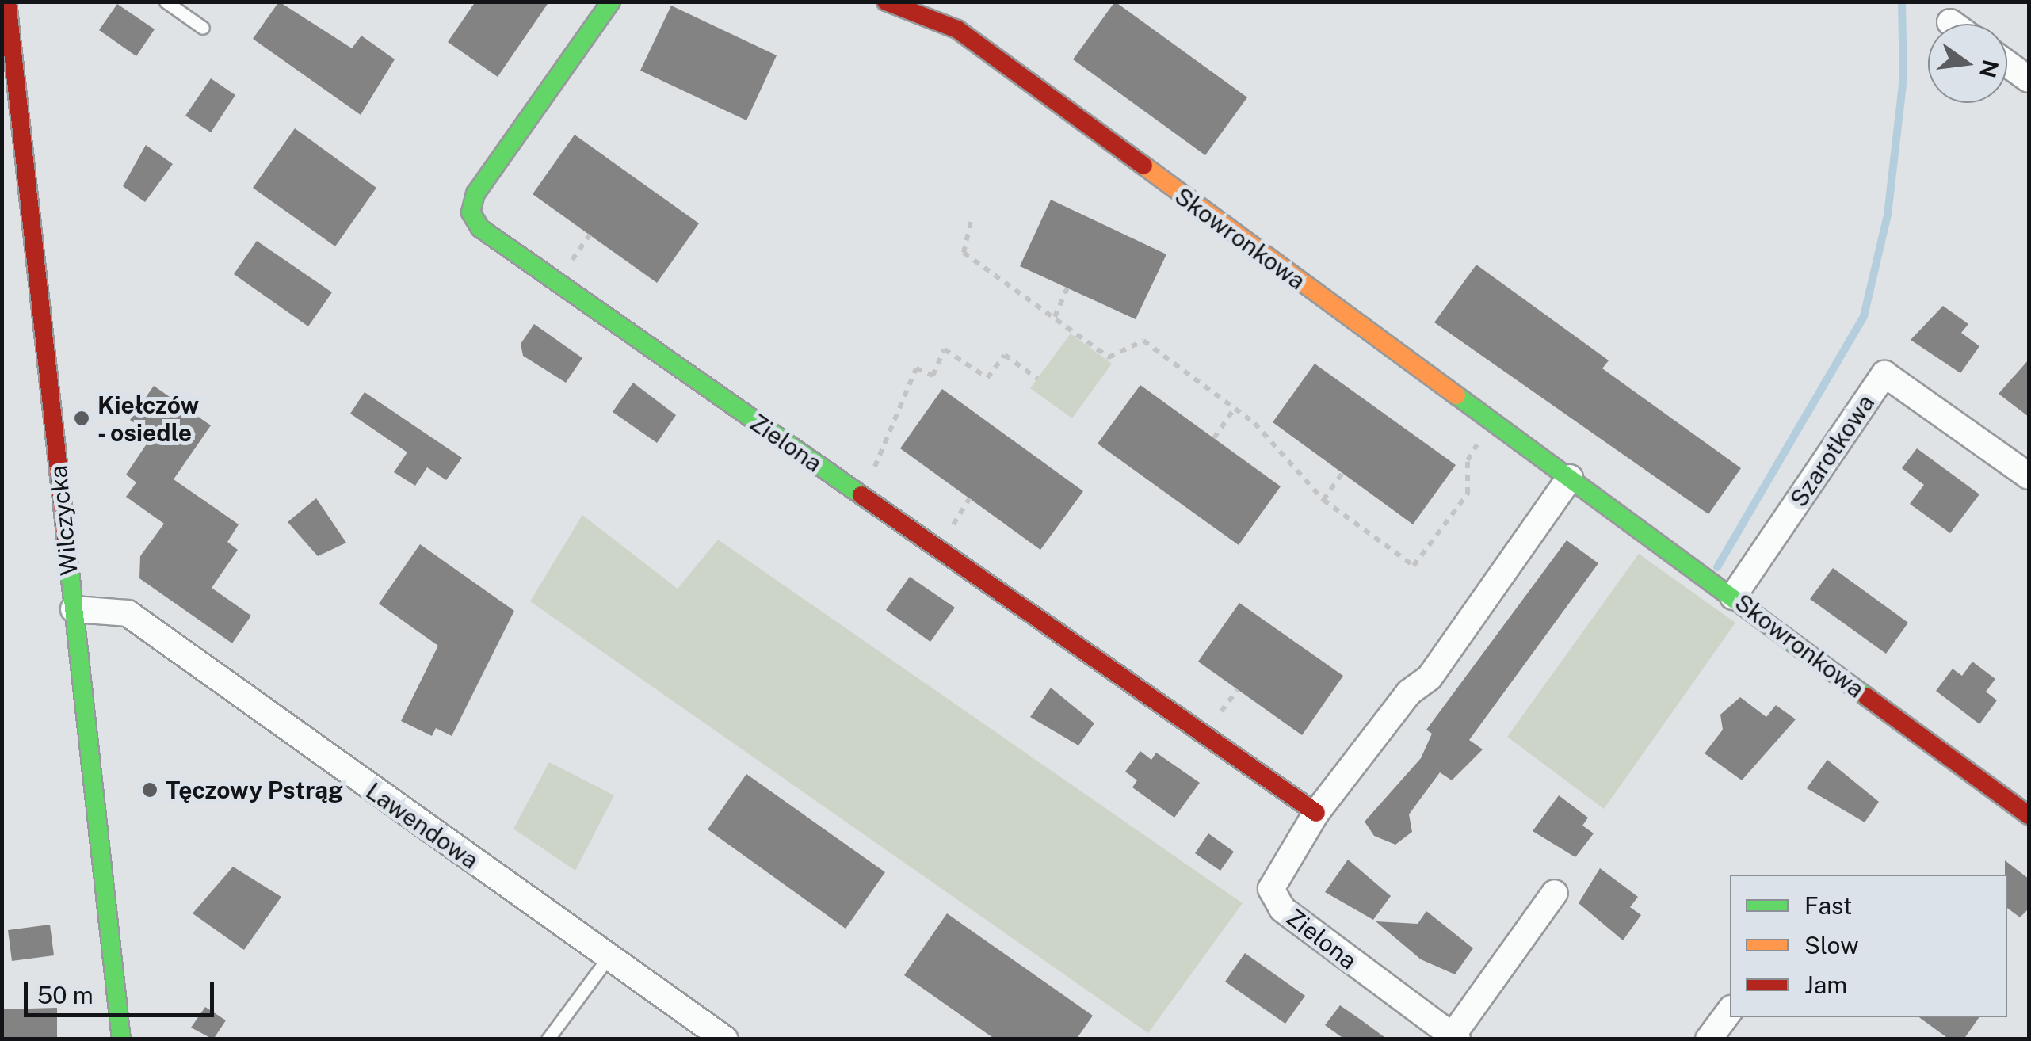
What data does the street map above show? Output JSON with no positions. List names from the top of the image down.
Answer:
{
  "streets": {
    "street": [
      "Skowronkowa",
      "Zielona",
      "Szarotkowa",
      "Wilczycka",
      "Lawendowa"
    ]
  },
  "crossings": [
    ["Skowronkowa", "Zielona"],
    ["Skowronkowa", "Szarotkowa"],
    ["Wilczycka", "Lawendowa"]
  ],
  "places": ["Kiełczów - osiedle", "Tęczowy Pstrąg"],
  "legend": ["Fast", "Slow", "Jam"],
  "scale_bar": "50 m",
  "north": "right"
}
